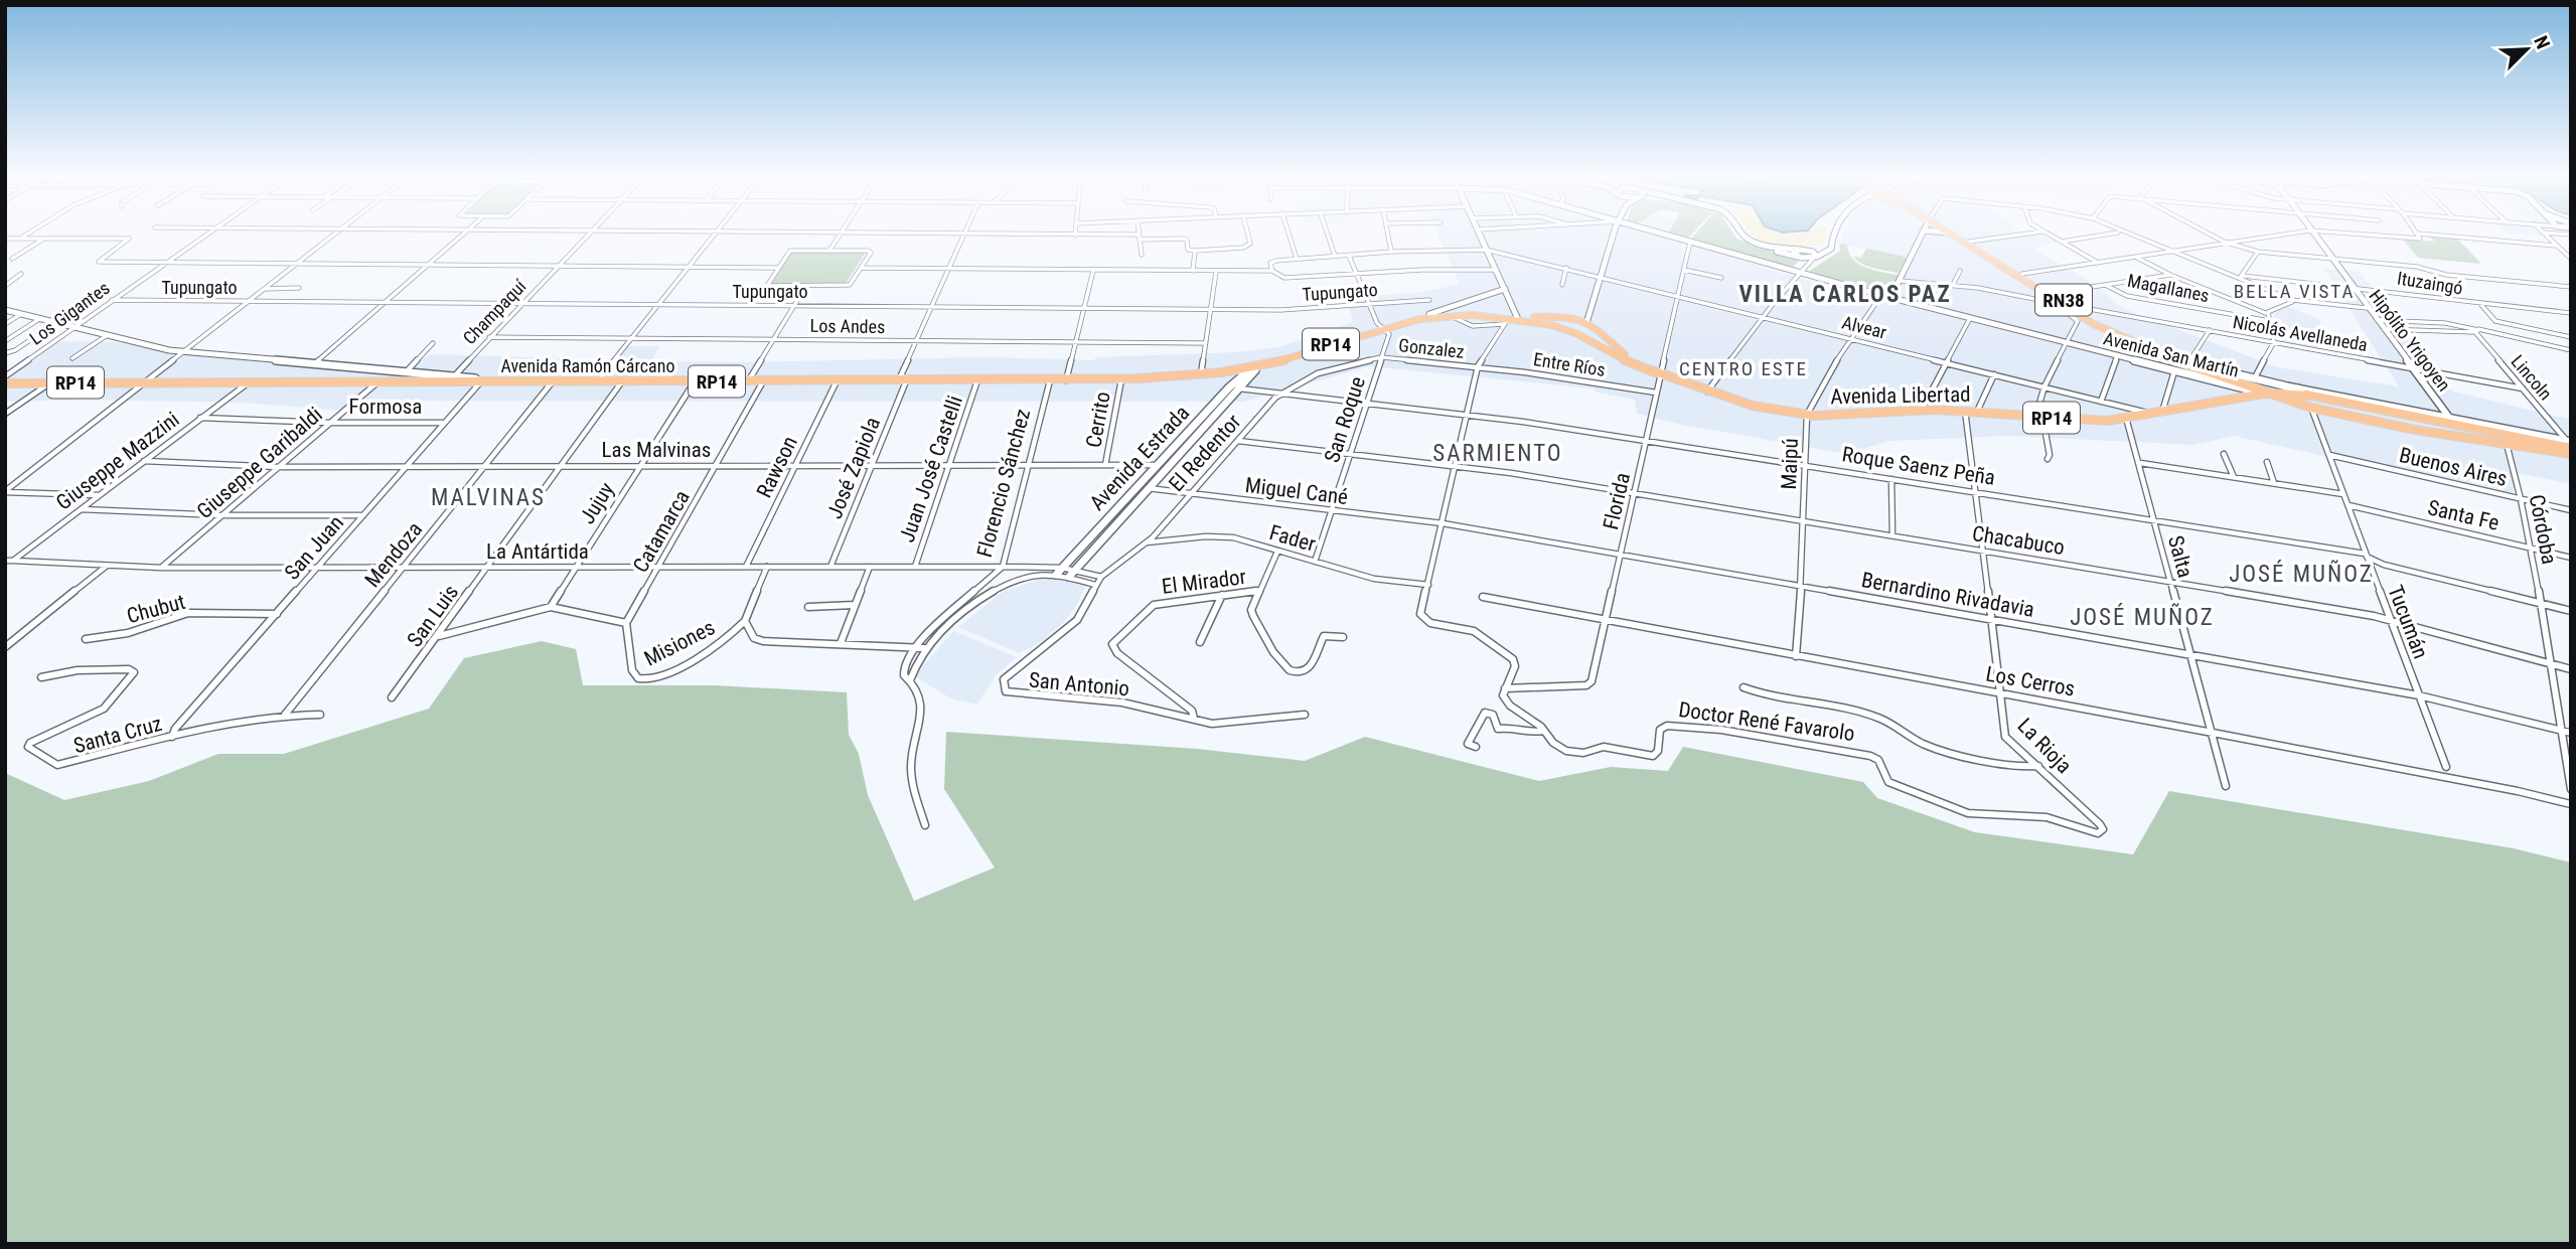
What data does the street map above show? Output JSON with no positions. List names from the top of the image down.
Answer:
{
  "streets": {
    "main road": [
      "RN38",
      "RP14",
      "Avenida San Martín",
      "Avenida Ramón Cárcano",
      "Avenida Libertad",
      "Avenida Estrada"
    ],
    "street": [
      "Ituzaingó",
      "Tupungato",
      "Magallanes",
      "Champaquí",
      "Los Gigantes",
      "Los Andes",
      "Alvear",
      "Nicolás Avellaneda",
      "Hipólito Yrigoyen",
      "Gonzalez",
      "Entre Ríos",
      "Lincoln",
      "Formosa",
      "Cerrito",
      "San Roque",
      "Las Malvinas",
      "El Redentor",
      "Giuseppe Mazzini",
      "Giuseppe Garibaldi",
      "Maipú",
      "Roque Saenz Peña",
      "Rawson",
      "Buenos Aires",
      "José Zapiola",
      "Juan José Castelli",
      "Florencio Sánchez",
      "Miguel Cané",
      "Florida",
      "Jujuy",
      "Santa Fe",
      "Córdoba",
      "Catamarca",
      "Fader",
      "Chacabuco",
      "San Juan",
      "La Antártida",
      "Mendoza",
      "Salta",
      "El Mirador",
      "Bernardino Rivadavia",
      "Chubut",
      "San Luis",
      "Tucumán",
      "Misiones",
      "Los Cerros",
      "San Antonio",
      "Doctor René Favarolo",
      "Santa Cruz",
      "La Rioja"
    ]
  },
  "crossings": [
    ["Ituzaingó", "Hipólito Yrigoyen"],
    ["Tupungato", "Champaquí"],
    ["Tupungato", "Los Gigantes"],
    ["RN38", "Nicolás Avellaneda"],
    ["RN38", "RP14"],
    ["RN38", "Avenida San Martín"],
    ["RN38", "Lincoln"],
    ["RN38", "Avenida Libertad"],
    ["RN38", "Córdoba"],
    ["RN38", "Tucumán"],
    ["Champaquí", "Los Andes"],
    ["Alvear", "Avenida Libertad"],
    ["Alvear", "Maipú"],
    ["Alvear", "Florida"],
    ["Nicolás Avellaneda", "Hipólito Yrigoyen"],
    ["Nicolás Avellaneda", "Lincoln"],
    ["Hipólito Yrigoyen", "Avenida San Martín"],
    ["RP14", "Avenida San Martín"],
    ["RP14", "Avenida Libertad"],
    ["Gonzalez", "Entre Ríos"],
    ["Gonzalez", "San Roque"],
    ["Gonzalez", "El Redentor"],
    ["Avenida San Martín", "Avenida Libertad"],
    ["Avenida San Martín", "Maipú"],
    ["Avenida San Martín", "Florida"],
    ["Avenida San Martín", "Córdoba"],
    ["Entre Ríos", "Florida"],
    ["Avenida Ramón Cárcano", "Avenida Libertad"],
    ["Avenida Ramón Cárcano", "Cerrito"],
    ["Avenida Ramón Cárcano", "San Roque"],
    ["Avenida Ramón Cárcano", "Avenida Estrada"],
    ["Avenida Ramón Cárcano", "Giuseppe Mazzini"],
    ["Avenida Ramón Cárcano", "Giuseppe Garibaldi"],
    ["Avenida Ramón Cárcano", "Rawson"],
    ["Avenida Ramón Cárcano", "José Zapiola"],
    ["Avenida Ramón Cárcano", "Juan José Castelli"],
    ["Avenida Ramón Cárcano", "Florencio Sánchez"],
    ["Avenida Ramón Cárcano", "Jujuy"],
    ["Avenida Ramón Cárcano", "Catamarca"],
    ["Avenida Ramón Cárcano", "San Juan"],
    ["Avenida Ramón Cárcano", "Mendoza"],
    ["Avenida Ramón Cárcano", "San Luis"],
    ["Avenida Libertad", "Maipú"],
    ["Avenida Libertad", "Florida"],
    ["Avenida Libertad", "Salta"],
    ["Avenida Libertad", "Tucumán"],
    ["Avenida Libertad", "La Rioja"],
    ["Formosa", "Giuseppe Mazzini"],
    ["Formosa", "Giuseppe Garibaldi"],
    ["Formosa", "San Juan"],
    ["Cerrito", "Las Malvinas"],
    ["San Roque", "El Redentor"],
    ["San Roque", "Roque Saenz Peña"],
    ["San Roque", "Miguel Cané"],
    ["San Roque", "Fader"],
    ["San Roque", "Chacabuco"],
    ["Las Malvinas", "Avenida Estrada"],
    ["Las Malvinas", "Giuseppe Mazzini"],
    ["Las Malvinas", "Giuseppe Garibaldi"],
    ["Las Malvinas", "Rawson"],
    ["Las Malvinas", "José Zapiola"],
    ["Las Malvinas", "Juan José Castelli"],
    ["Las Malvinas", "Florencio Sánchez"],
    ["Las Malvinas", "Jujuy"],
    ["Las Malvinas", "Catamarca"],
    ["Las Malvinas", "San Juan"],
    ["Las Malvinas", "Mendoza"],
    ["Las Malvinas", "San Luis"],
    ["El Redentor", "Roque Saenz Peña"],
    ["El Redentor", "Miguel Cané"],
    ["El Redentor", "Fader"],
    ["El Redentor", "Chacabuco"],
    ["El Redentor", "San Antonio"],
    ["Avenida Estrada", "Roque Saenz Peña"],
    ["Avenida Estrada", "Florencio Sánchez"],
    ["Avenida Estrada", "Miguel Cané"],
    ["Avenida Estrada", "La Antártida"],
    ["Giuseppe Mazzini", "La Antártida"],
    ["Giuseppe Garibaldi", "La Antártida"],
    ["Maipú", "Roque Saenz Peña"],
    ["Maipú", "Chacabuco"],
    ["Maipú", "Bernardino Rivadavia"],
    ["Maipú", "Los Cerros"],
    ["Roque Saenz Peña", "Florida"],
    ["Roque Saenz Peña", "Córdoba"],
    ["Roque Saenz Peña", "Salta"],
    ["Roque Saenz Peña", "Tucumán"],
    ["Roque Saenz Peña", "La Rioja"],
    ["Rawson", "La Antártida"],
    ["Buenos Aires", "Córdoba"],
    ["Buenos Aires", "Tucumán"],
    ["José Zapiola", "La Antártida"],
    ["Juan José Castelli", "La Antártida"],
    ["Florencio Sánchez", "La Antártida"],
    ["Florencio Sánchez", "Misiones"],
    ["Florencio Sánchez", "San Antonio"],
    ["Miguel Cané", "Bernardino Rivadavia"],
    ["Florida", "Chacabuco"],
    ["Florida", "Bernardino Rivadavia"],
    ["Florida", "Los Cerros"],
    ["Florida", "Doctor René Favarolo"],
    ["Jujuy", "La Antártida"],
    ["Jujuy", "Misiones"],
    ["Santa Fe", "Córdoba"],
    ["Santa Fe", "Tucumán"],
    ["Córdoba", "Chacabuco"],
    ["Córdoba", "Bernardino Rivadavia"],
    ["Catamarca", "La Antártida"],
    ["Catamarca", "Misiones"],
    ["Chacabuco", "Salta"],
    ["Chacabuco", "Tucumán"],
    ["Chacabuco", "La Rioja"],
    ["San Juan", "La Antártida"],
    ["San Juan", "Chubut"],
    ["San Juan", "Santa Cruz"],
    ["La Antártida", "Mendoza"],
    ["La Antártida", "San Luis"],
    ["Mendoza", "Santa Cruz"],
    ["Salta", "Bernardino Rivadavia"],
    ["Salta", "Los Cerros"],
    ["El Mirador", "San Antonio"],
    ["Bernardino Rivadavia", "Tucumán"],
    ["Bernardino Rivadavia", "La Rioja"],
    ["San Luis", "Misiones"],
    ["Los Cerros", "La Rioja"],
    ["Doctor René Favarolo", "La Rioja"]
  ],
  "districts": [
    "BELLA VISTA",
    "VILLA CARLOS PAZ",
    "CENTRO ESTE",
    "SARMIENTO",
    "MALVINAS",
    "JOSÉ MUÑOZ",
    "JOSÉ MUÑOZ"
  ],
  "north": "top right"
}
